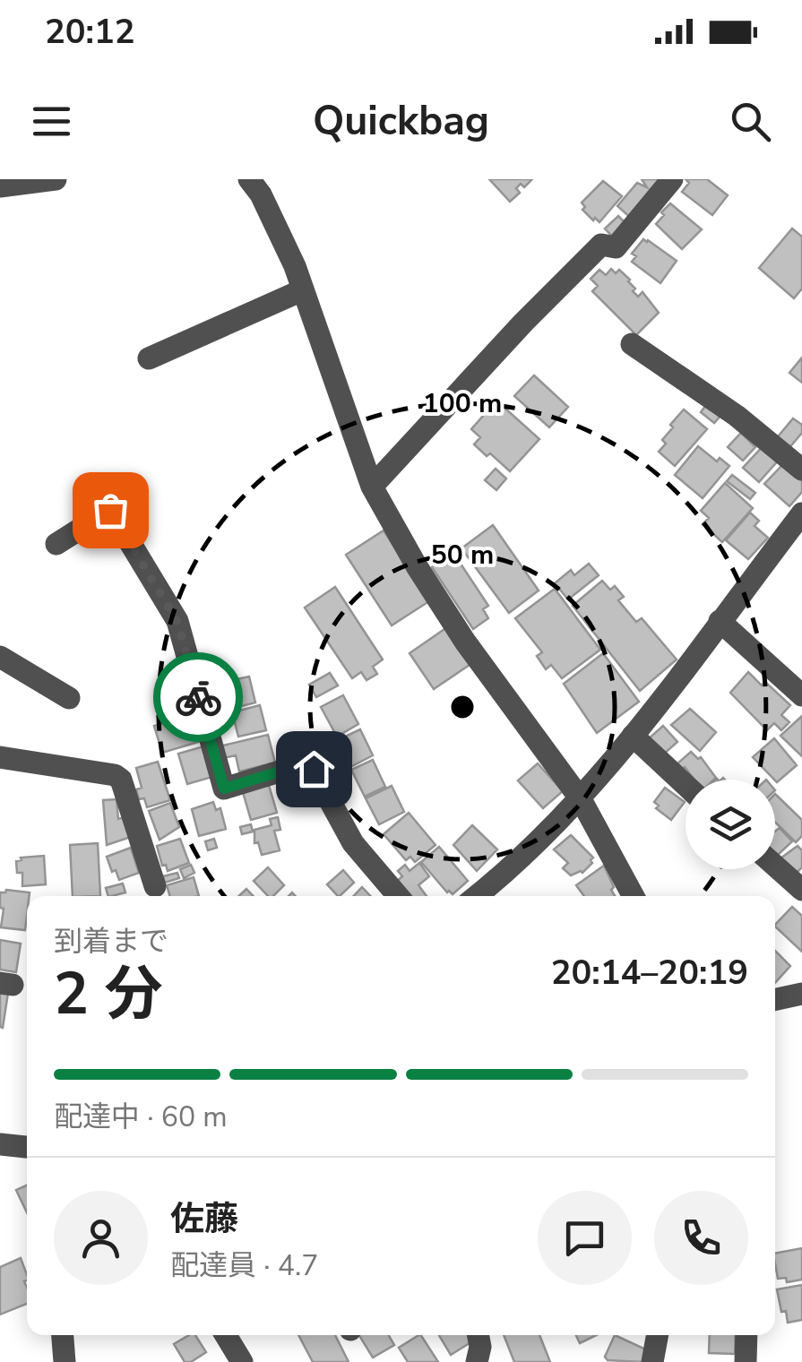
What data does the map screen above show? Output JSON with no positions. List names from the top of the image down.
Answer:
{
  "page": {
    "status": "20:12",
    "header": "Quickbag",
    "heading": ["2 分", "到着まで", "20:14–20:19"],
    "panel": ["佐藤", "配達員 · 4.7"],
    "bar": "配達中 · 60 m"
  },
  "rings": ["100 m", "50 m"]
}
